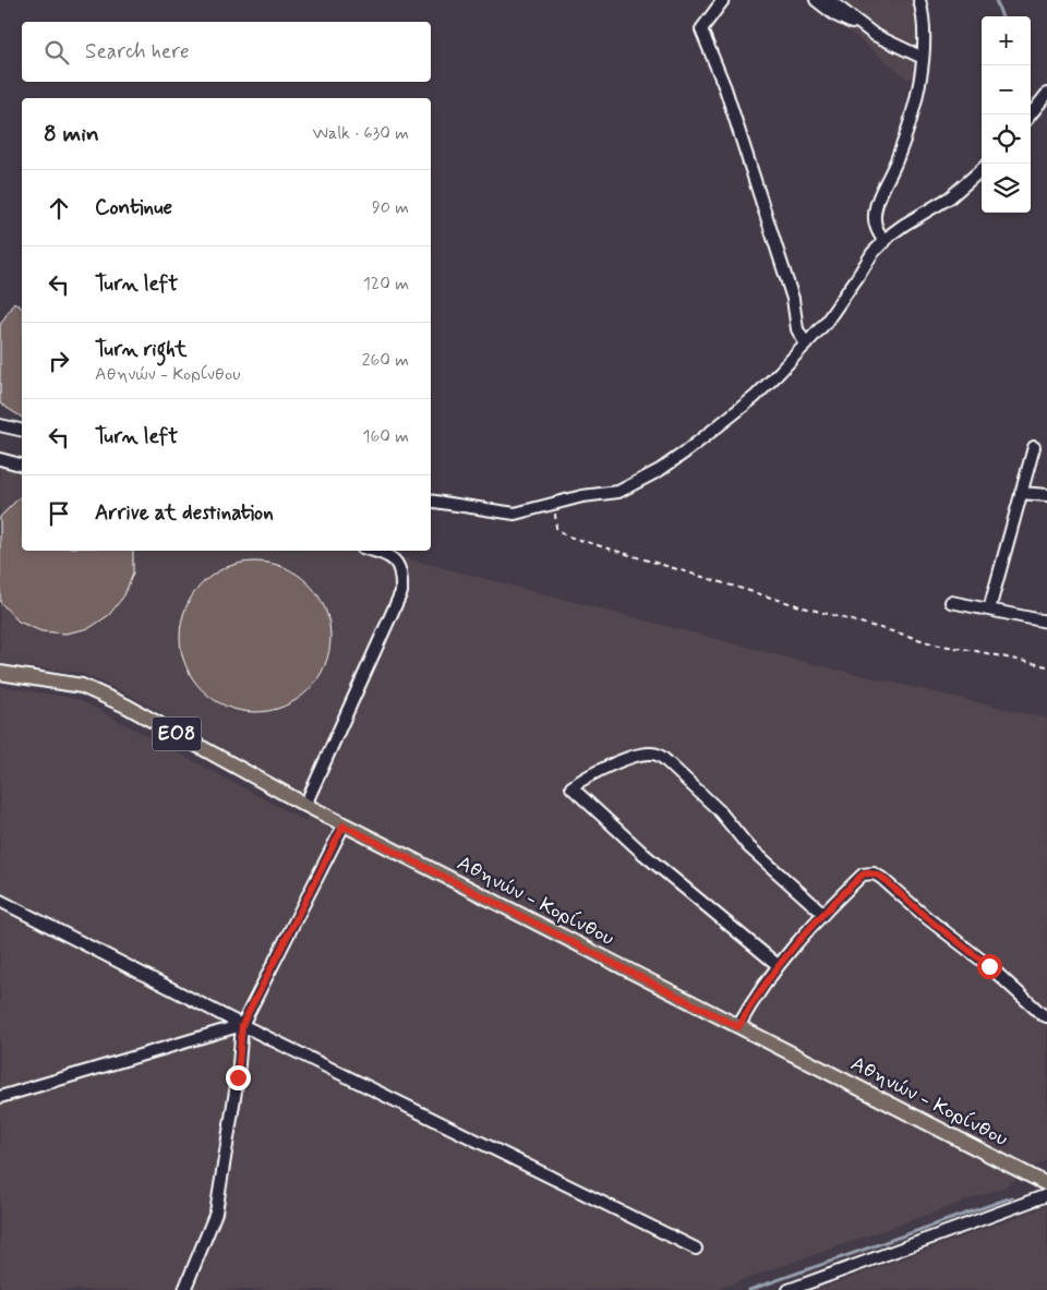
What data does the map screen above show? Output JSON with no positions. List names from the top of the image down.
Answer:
{
  "streets": {
    "main road": ["ΕΟ8", "Αθηνών - Κορίνθου"]
  },
  "page": {
    "map_buttons": ["+", "−"],
    "search": "Search here",
    "heading": ["8 min", "Walk · 630 m"],
    "list": [
      ["Continue", "90 m"],
      ["Turn left", "120 m"],
      ["Turn right", "Αθηνών - Κορίνθου", "260 m"],
      ["Turn left", "160 m"],
      "Arrive at destination"
    ]
  }
}
